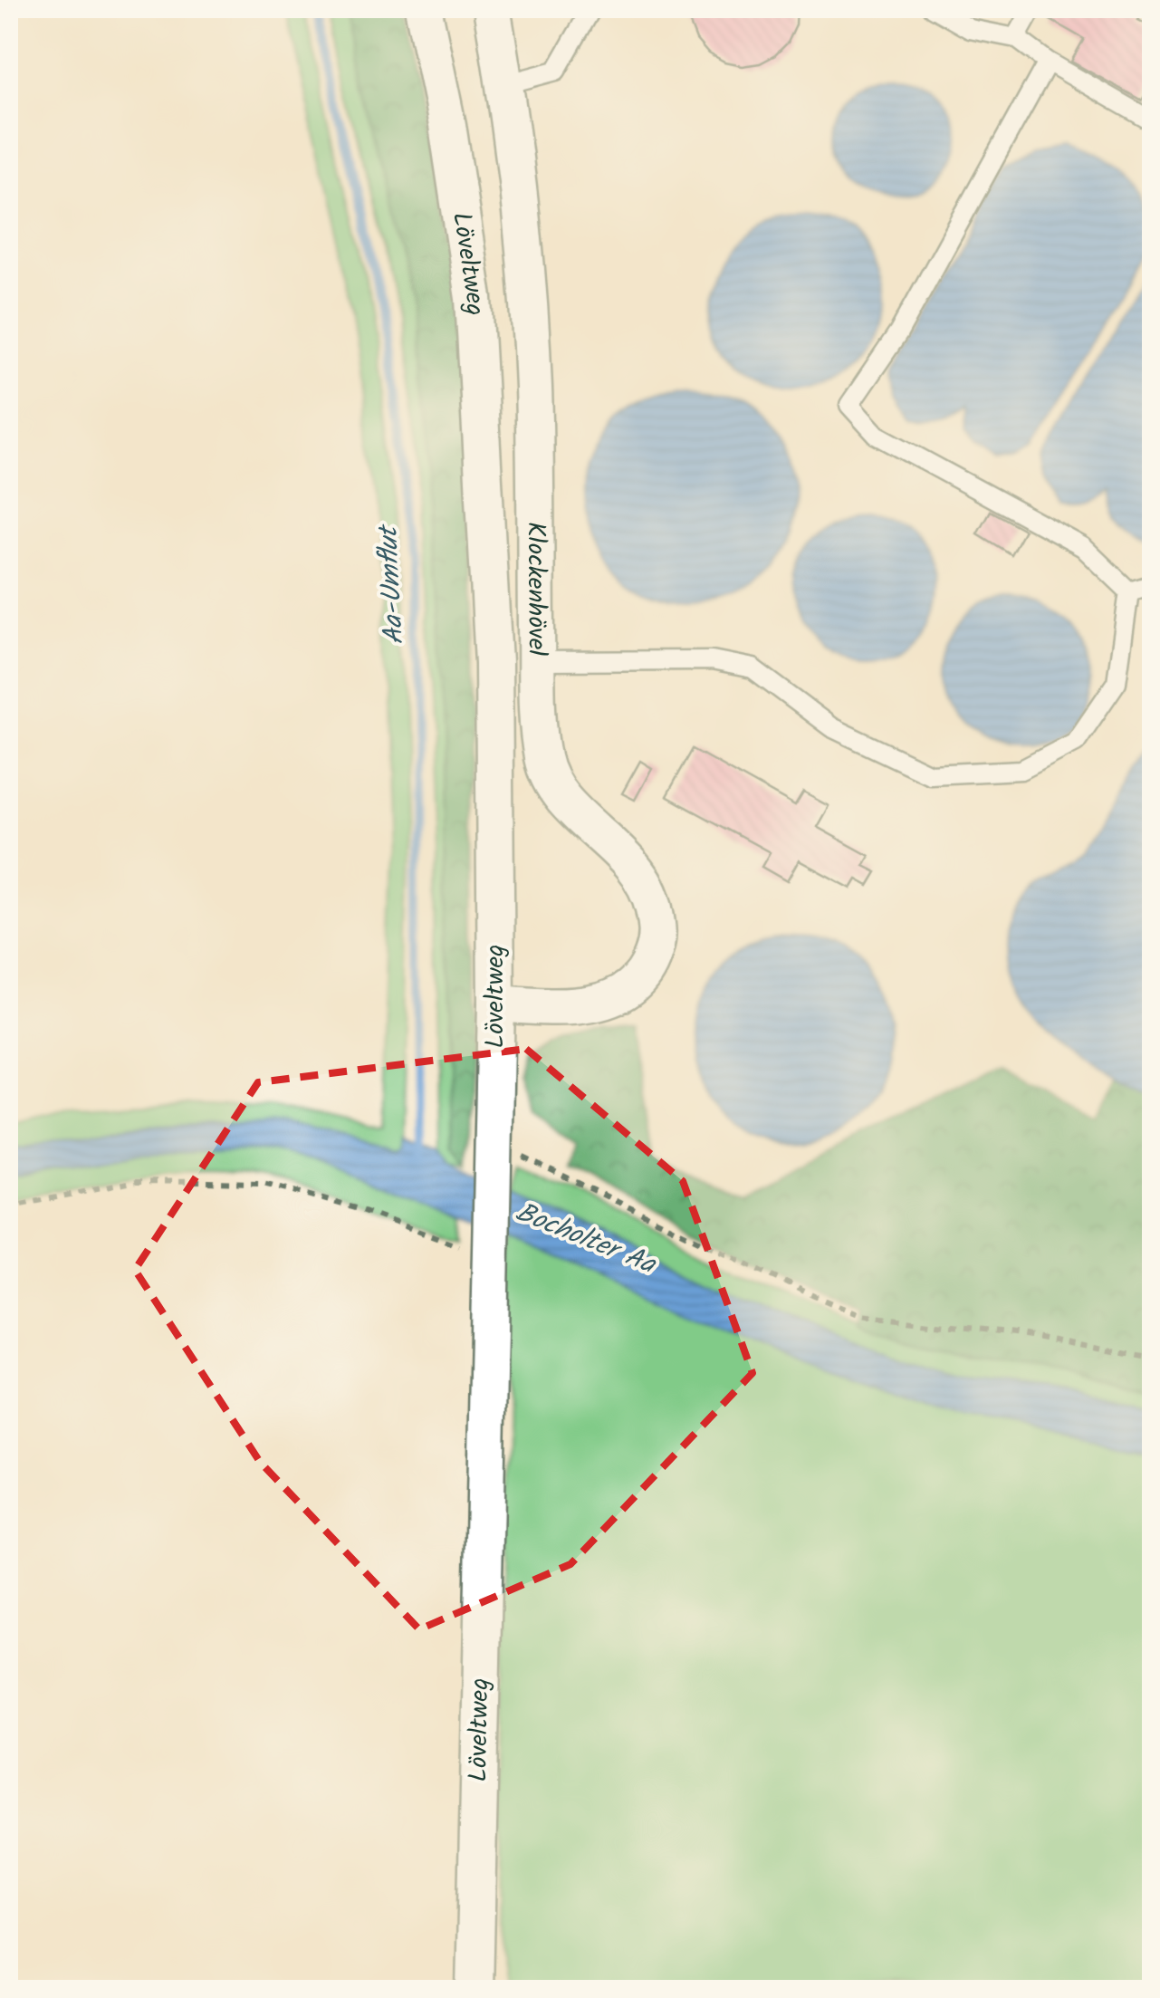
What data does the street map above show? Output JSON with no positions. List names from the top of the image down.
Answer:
{
  "streets": {
    "street": ["Löveltweg", "Klockenhövel"]
  },
  "crossings": [
    ["Löveltweg", "Klockenhövel"]
  ],
  "water": ["Aa-Umflut", "Bocholter Aa"]
}
